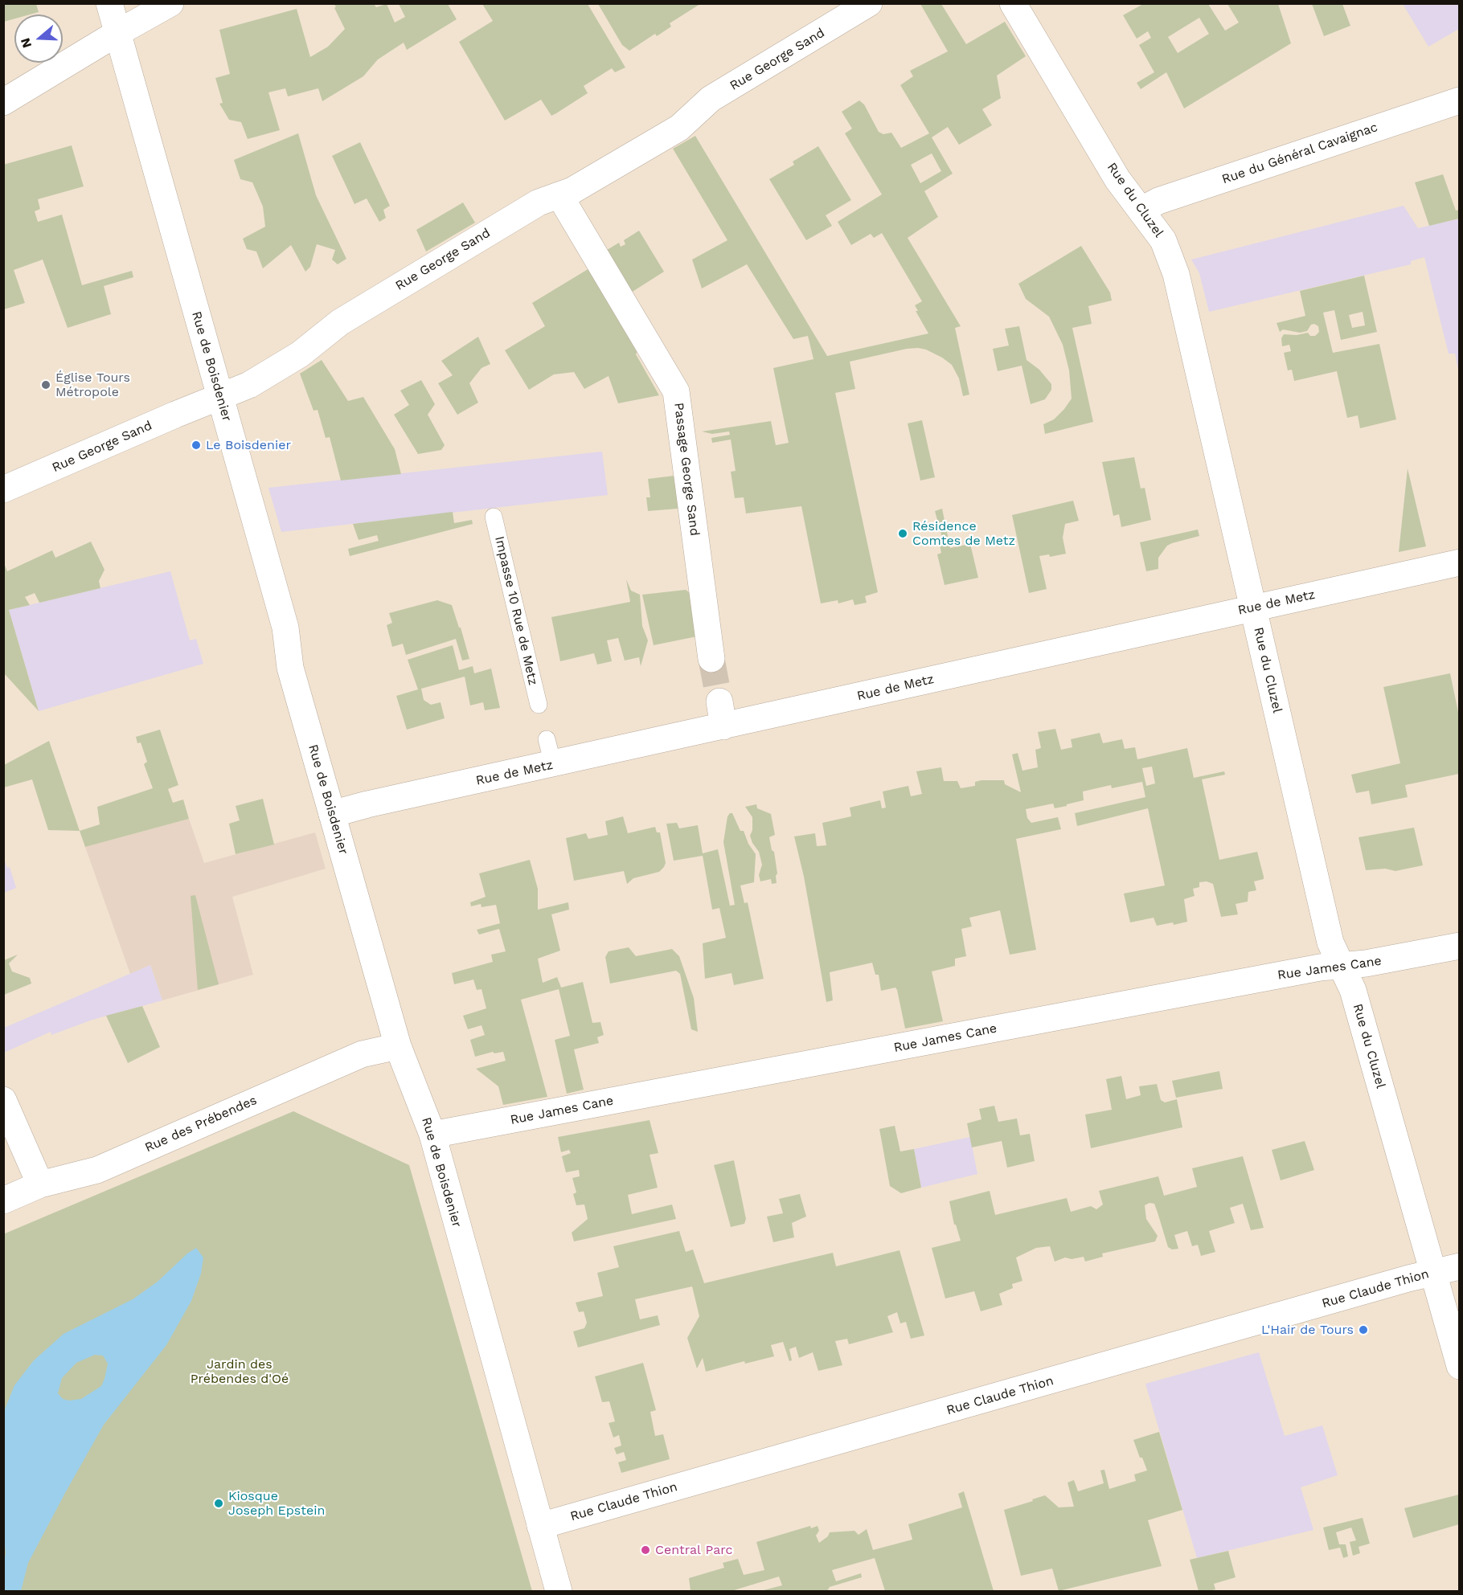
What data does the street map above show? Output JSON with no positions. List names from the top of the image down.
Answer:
{
  "streets": {
    "street": [
      "Rue George Sand",
      "Rue du Général Cavaignac",
      "Rue du Cluzel",
      "Rue de Boisdenier",
      "Passage George Sand",
      "Rue de Metz",
      "Rue James Cane",
      "Rue des Prébendes",
      "Rue Claude Thion"
    ],
    "lane": ["Impasse 10 Rue de Metz"]
  },
  "crossings": [
    ["Rue George Sand", "Rue de Boisdenier"],
    ["Rue George Sand", "Passage George Sand"],
    ["Rue du Général Cavaignac", "Rue du Cluzel"],
    ["Rue du Cluzel", "Rue de Metz"],
    ["Rue du Cluzel", "Rue James Cane"],
    ["Rue du Cluzel", "Rue Claude Thion"],
    ["Rue de Boisdenier", "Rue de Metz"],
    ["Rue de Boisdenier", "Rue James Cane"],
    ["Rue de Boisdenier", "Rue des Prébendes"],
    ["Rue de Boisdenier", "Rue Claude Thion"]
  ],
  "parks": ["Jardin des Prébendes d'Oé"],
  "places": [
    "Église Tours Métropole",
    "Le Boisdenier",
    "Résidence Comtes de Metz",
    "L'Hair de Tours",
    "Kiosque Joseph Epstein",
    "Central Parc"
  ],
  "north": "left"
}
